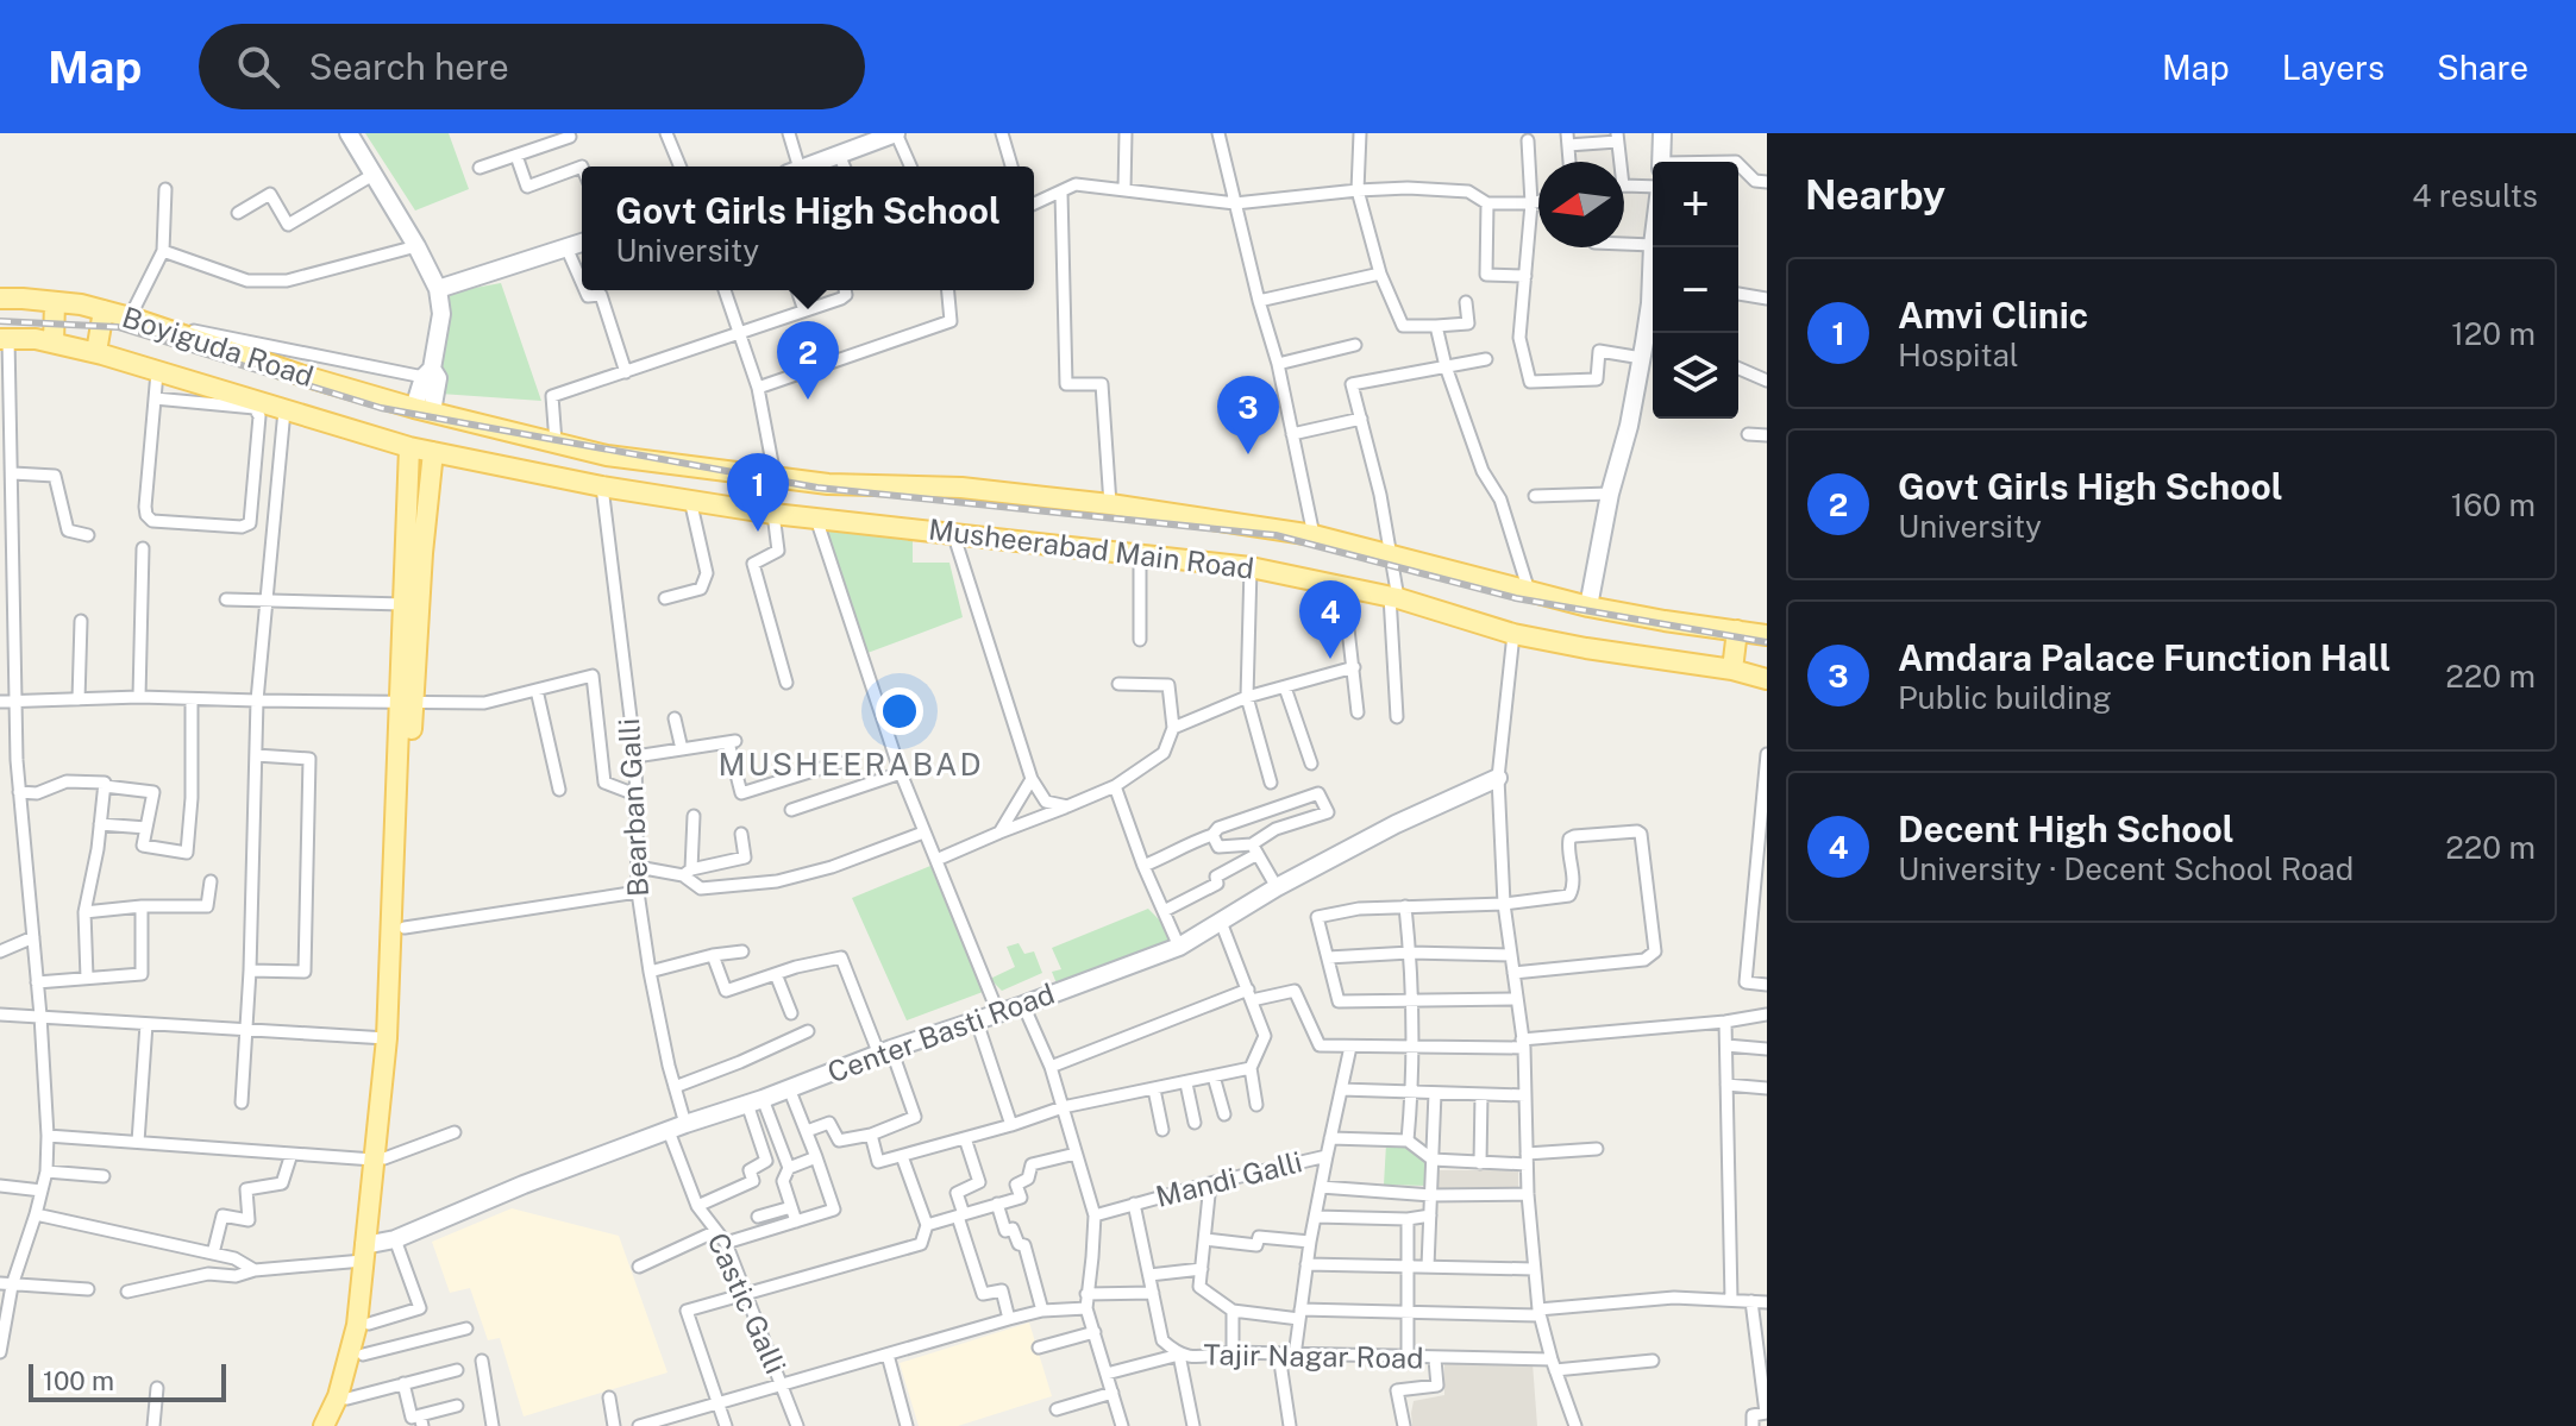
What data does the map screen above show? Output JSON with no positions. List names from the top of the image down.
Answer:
{
  "streets": {
    "main road": ["Boyiguda Road", "Musheerabad Main Road"],
    "street": [
      "Bearban Galli",
      "Center Basti Road",
      "Mandi Galli",
      "Castic Galli",
      "Tajir Nagar Road"
    ]
  },
  "crossings": [
    ["Boyiguda Road", "Musheerabad Main Road"],
    ["Musheerabad Main Road", "Bearban Galli"],
    ["Bearban Galli", "Center Basti Road"],
    ["Center Basti Road", "Castic Galli"],
    ["Mandi Galli", "Tajir Nagar Road"]
  ],
  "districts": ["MUSHEERABAD"],
  "scale_bar": "100 m",
  "north": "left",
  "page": {
    "header": "Map",
    "search": "Search here",
    "nav": ["Map", "Layers", "Share"],
    "heading": ["Nearby", "4 results"],
    "map_buttons": ["+", "−"],
    "popup": ["Govt Girls High School", "University"],
    "list": [
      {
        "mark": "1",
        "name": "Amvi Clinic",
        "note": "Hospital",
        "value": "120 m"
      },
      {
        "mark": "2",
        "name": "Govt Girls High School",
        "note": "University",
        "value": "160 m"
      },
      {
        "mark": "3",
        "name": "Amdara Palace Function Hall",
        "note": "Public building",
        "value": "220 m"
      },
      {
        "mark": "4",
        "name": "Decent High School",
        "note": "University · Decent School Road",
        "value": "220 m"
      }
    ],
    "pins": [
      "2",
      "3",
      "1",
      "4"
    ],
    "scale": "100 m"
  }
}
